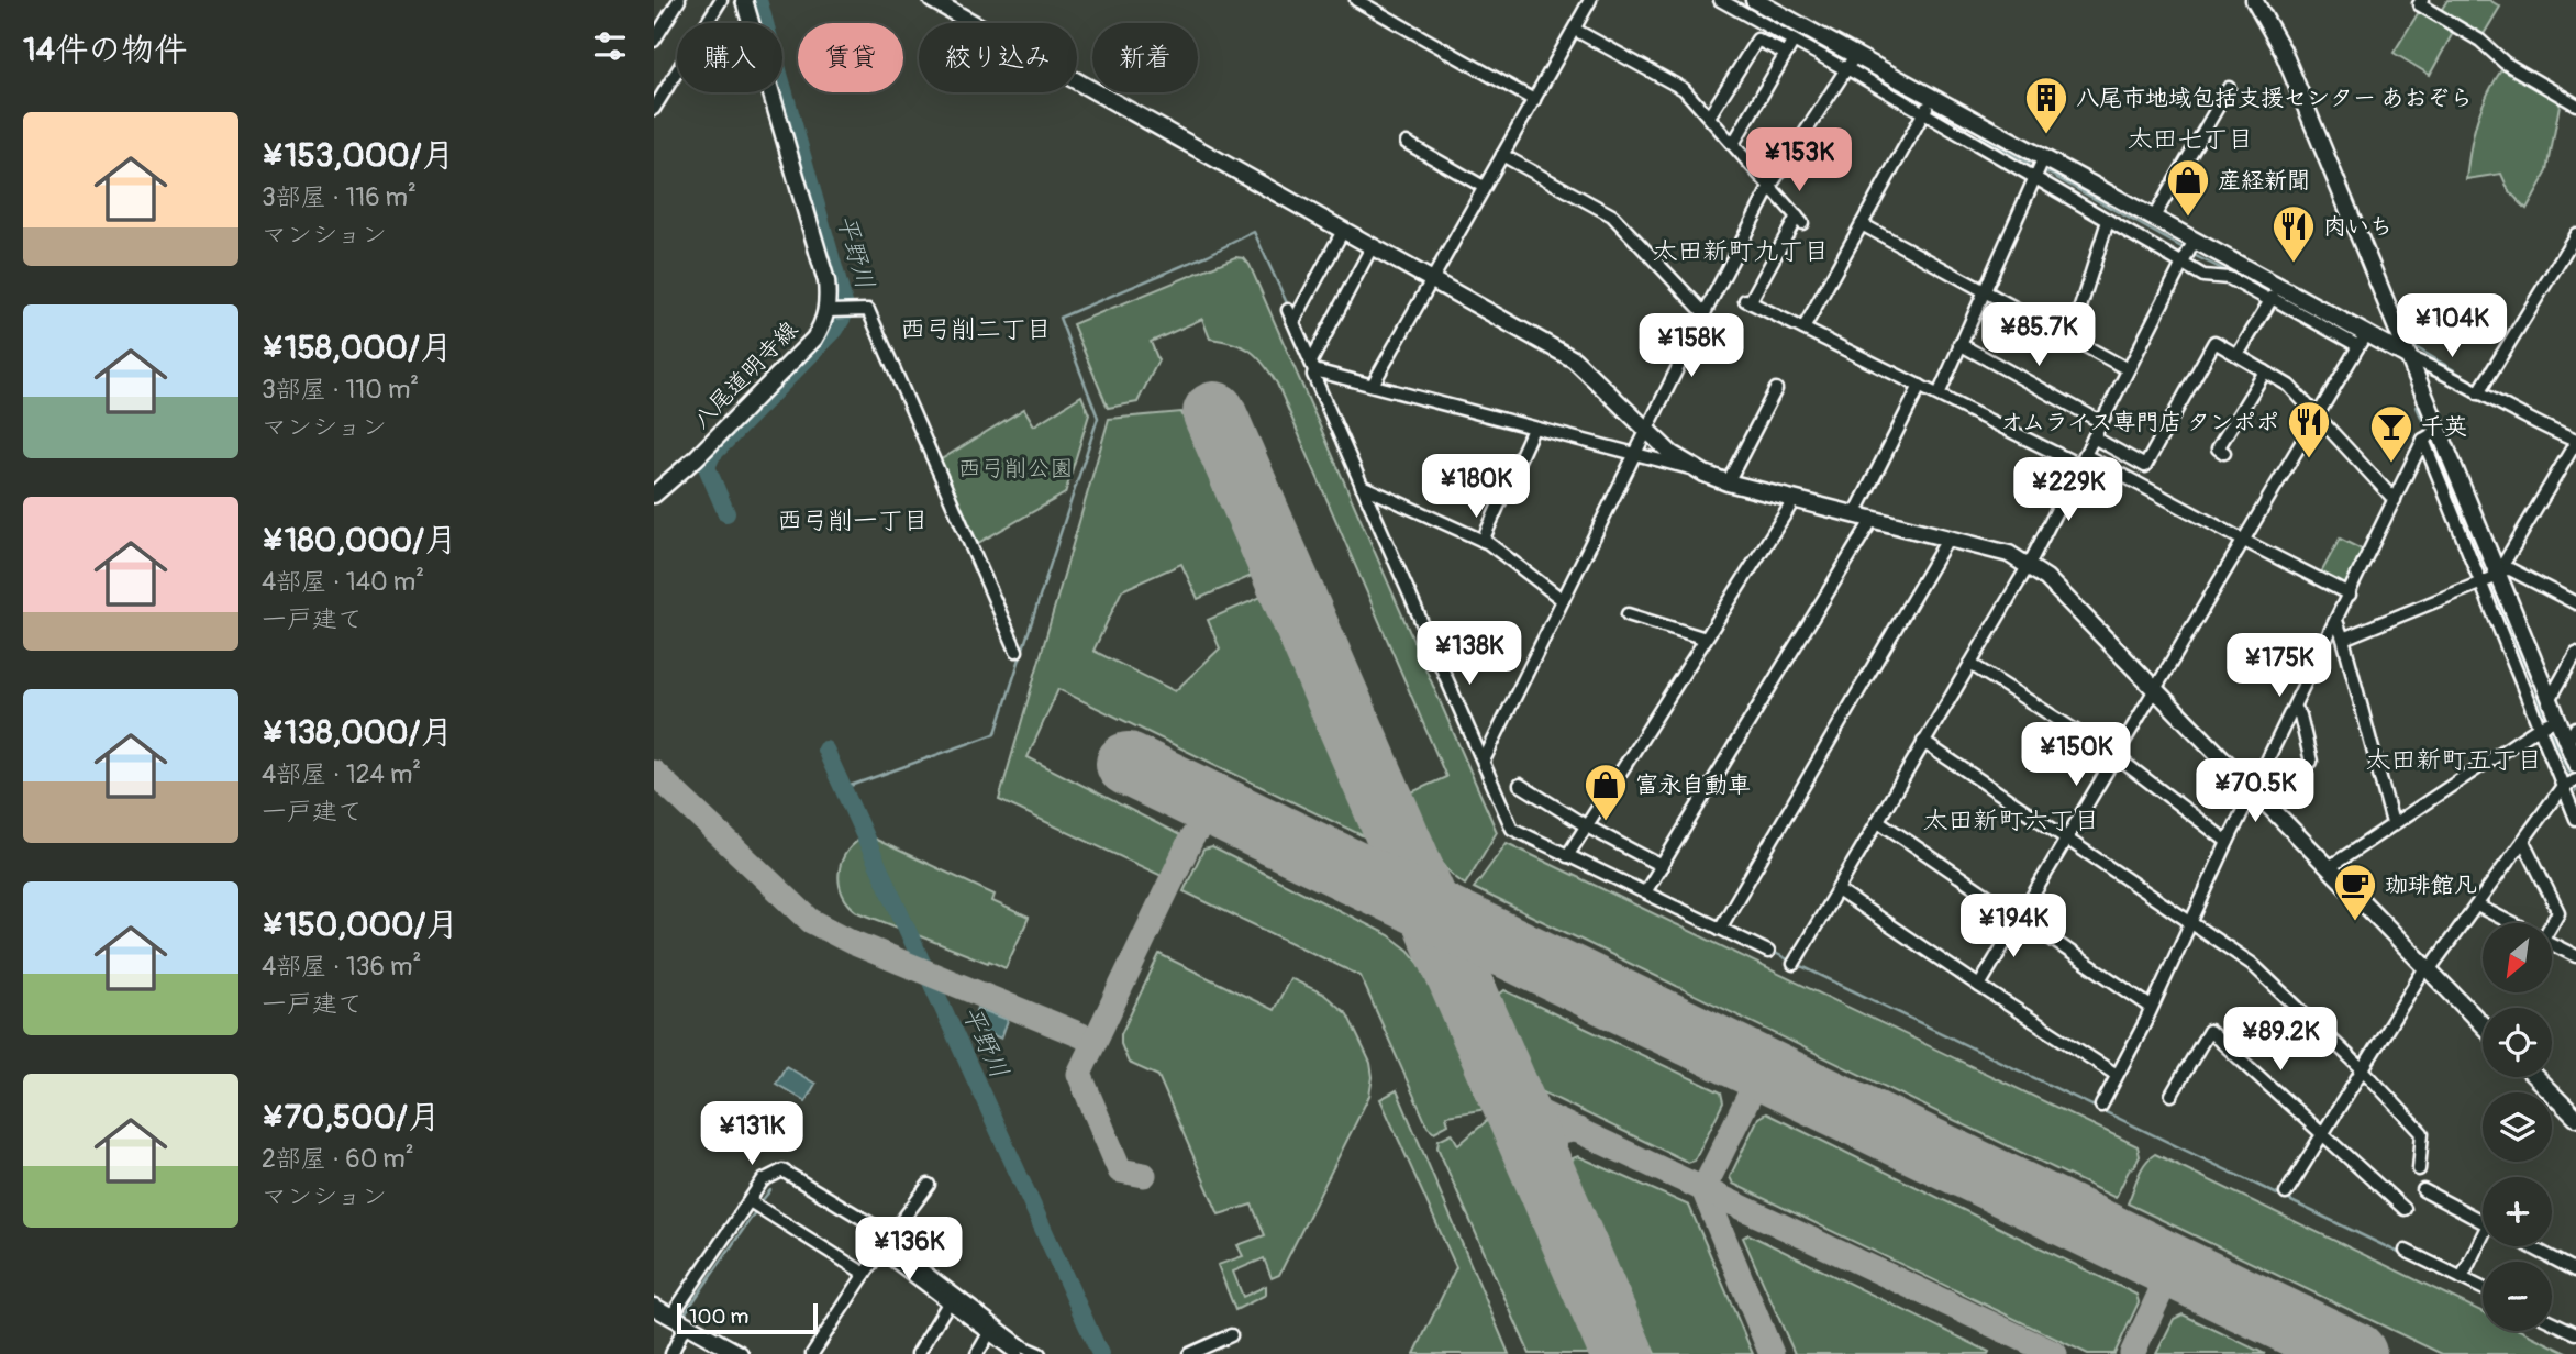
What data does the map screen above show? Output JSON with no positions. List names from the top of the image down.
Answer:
{
  "streets": {
    "street": ["八尾道明寺線"]
  },
  "districts": [
    "太田七丁目",
    "太田新町九丁目",
    "西弓削二丁目",
    "西弓削一丁目",
    "太田新町五丁目",
    "太田新町六丁目"
  ],
  "water": ["平野川"],
  "parks": ["西弓削公園"],
  "places": {
    "building": ["八尾市地域包括支援センター あおぞら"],
    "shop": ["産経新聞", "富永自動車"],
    "restaurant": ["肉いち", "オムライス専門店 タンポポ"],
    "bar": ["千英"],
    "cafe": ["珈琲館凡"]
  },
  "scale_bar": "100 m",
  "north": "bottom left",
  "page": {
    "heading": "14件の物件",
    "chip": [
      "購入",
      "賃貸",
      "絞り込み",
      "新着"
    ],
    "list": [
      {
        "name": "¥153,000/月",
        "note": "3部屋 · 116 m² · マンション"
      },
      {
        "name": "¥158,000/月",
        "note": "3部屋 · 110 m² · マンション"
      },
      {
        "name": "¥180,000/月",
        "note": "4部屋 · 140 m² · 一戸建て"
      },
      {
        "name": "¥138,000/月",
        "note": "4部屋 · 124 m² · 一戸建て"
      },
      {
        "name": "¥150,000/月",
        "note": "4部屋 · 136 m² · 一戸建て"
      },
      {
        "name": "¥70,500/月",
        "note": "2部屋 · 60 m² · マンション"
      }
    ],
    "price": [
      "¥153K",
      "¥104K",
      "¥85.7K",
      "¥158K",
      "¥180K",
      "¥229K",
      "¥138K",
      "¥175K",
      "¥150K",
      "¥70.5K",
      "¥194K",
      "¥89.2K",
      "¥131K",
      "¥136K"
    ],
    "map_buttons": ["+", "−"],
    "scale": "100 m"
  }
}
